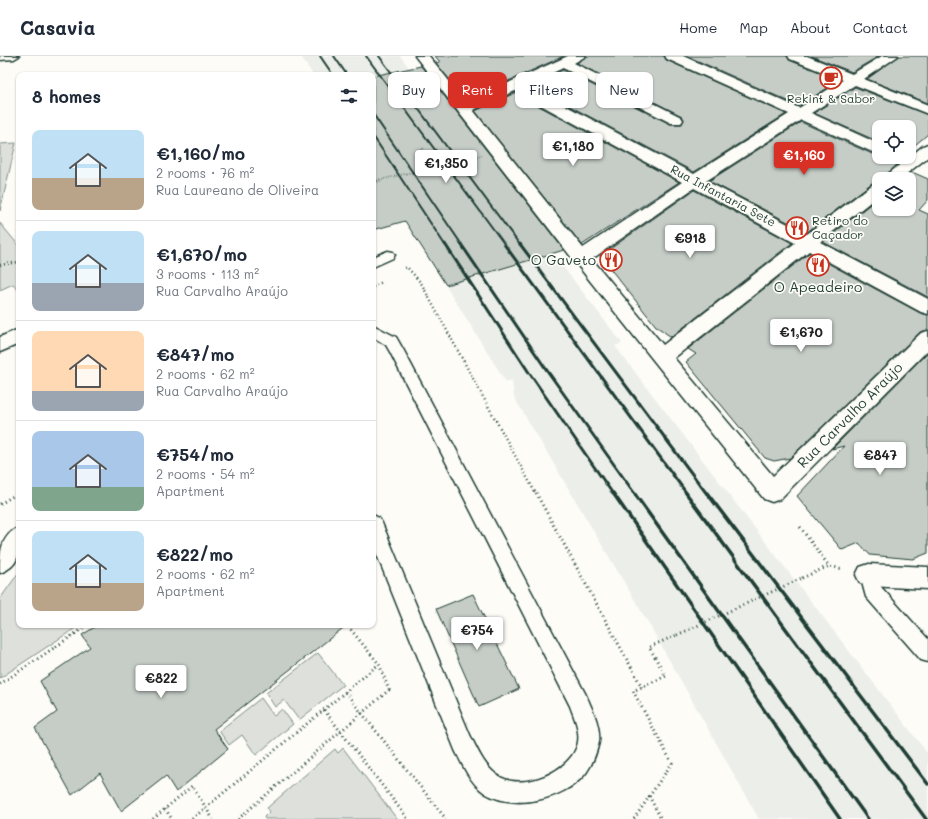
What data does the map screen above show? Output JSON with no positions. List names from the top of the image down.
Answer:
{
  "streets": {
    "street": ["Rua Infantaria Sete", "Rua Carvalho Araújo"]
  },
  "places": {
    "cafe": ["Rekint & Sabor"],
    "restaurant": ["Retiro do Caçador", "O Gaveto", "O Apeadeiro"]
  },
  "page": {
    "header": "Casavia",
    "nav": [
      "Home",
      "Map",
      "About",
      "Contact"
    ],
    "chip": [
      "Buy",
      "Rent",
      "Filters",
      "New"
    ],
    "heading": "8 homes",
    "list": [
      {
        "name": "€1,160/mo",
        "note": "2 rooms · 76 m² · Rua Laureano de Oliveira"
      },
      {
        "name": "€1,670/mo",
        "note": "3 rooms · 113 m² · Rua Carvalho Araújo"
      },
      {
        "name": "€847/mo",
        "note": "2 rooms · 62 m² · Rua Carvalho Araújo"
      },
      {
        "name": "€754/mo",
        "note": "2 rooms · 54 m² · Apartment"
      },
      {
        "name": "€822/mo",
        "note": "2 rooms · 62 m² · Apartment"
      }
    ],
    "price": [
      "€1,180",
      "€1,160",
      "€1,350",
      "€918",
      "€1,670",
      "€847",
      "€754",
      "€822"
    ]
  }
}
